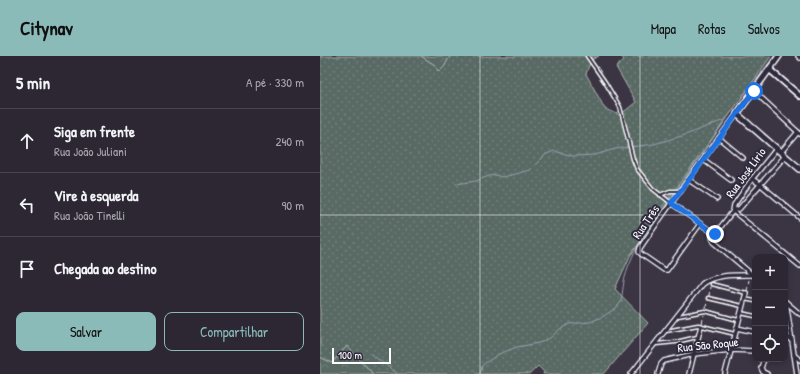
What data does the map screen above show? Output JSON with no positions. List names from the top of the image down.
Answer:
{
  "streets": {
    "street": ["Rua José Lírio", "Rua Três", "Rua São Roque"]
  },
  "scale_bar": "100 m",
  "page": {
    "header": "Citynav",
    "nav": ["Mapa", "Rotas", "Salvos"],
    "heading": ["5 min", "A pé · 330 m"],
    "list": [
      ["Siga em frente", "Rua João Juliani", "240 m"],
      ["Vire à esquerda", "Rua João Tinelli", "90 m"],
      "Chegada ao destino"
    ],
    "map_buttons": ["+", "−"],
    "buttons": ["Salvar", "Compartilhar"],
    "scale": "100 m"
  }
}
